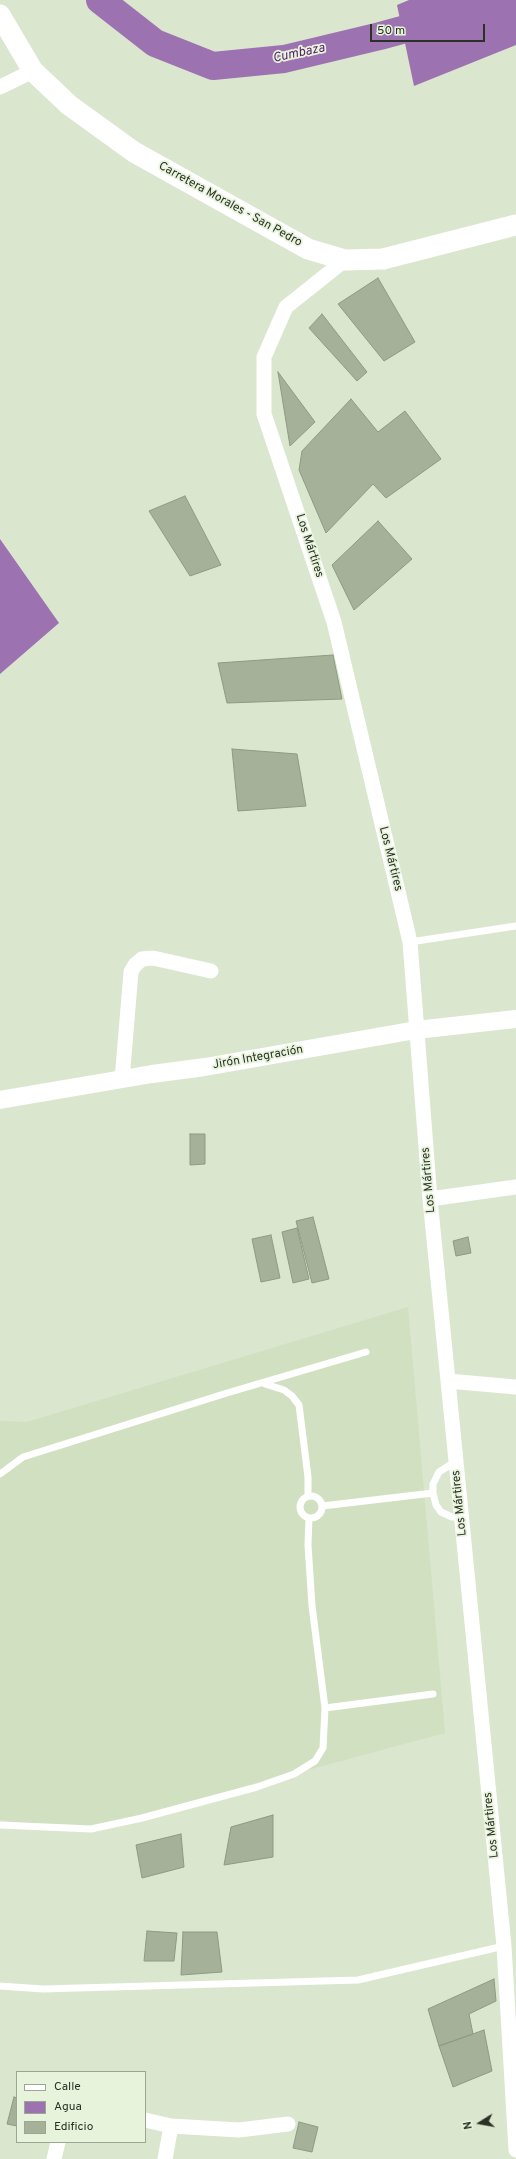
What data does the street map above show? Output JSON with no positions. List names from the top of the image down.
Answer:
{
  "streets": {
    "main road": ["Carretera Morales - San Pedro"],
    "street": ["Los Mártires", "Jirón Integración"]
  },
  "crossings": [
    ["Carretera Morales - San Pedro", "Los Mártires"],
    ["Los Mártires", "Jirón Integración"]
  ],
  "water": ["Cumbaza"],
  "legend": ["Calle", "Agua", "Edificio"],
  "scale_bar": "50 m",
  "north": "left"
}
